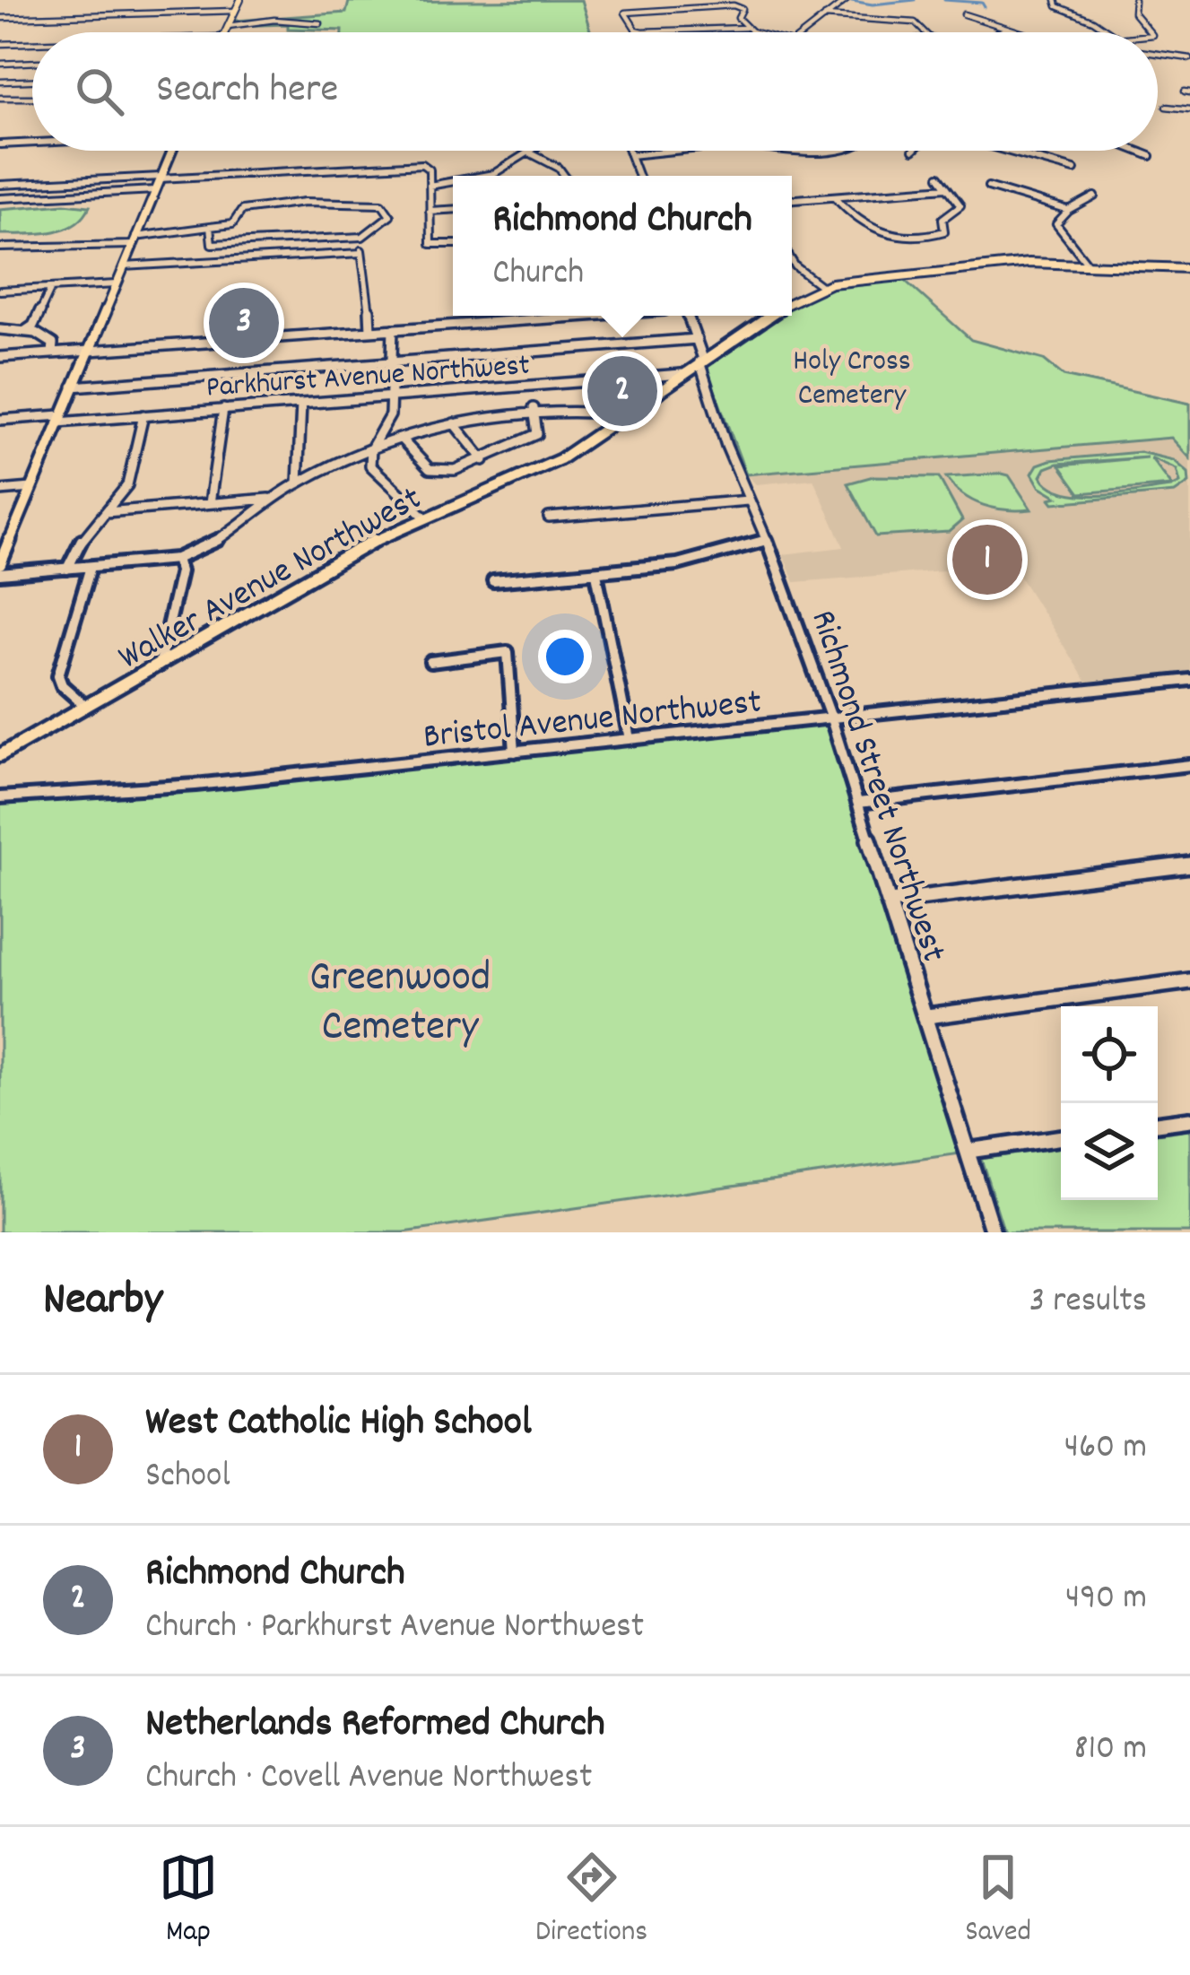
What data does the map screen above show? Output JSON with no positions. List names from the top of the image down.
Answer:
{
  "streets": {
    "main road": ["Walker Avenue Northwest"],
    "street": ["Parkhurst Avenue Northwest", "Bristol Avenue Northwest", "Richmond Street Northwest"]
  },
  "crossings": [
    ["Parkhurst Avenue Northwest", "Walker Avenue Northwest"],
    ["Walker Avenue Northwest", "Richmond Street Northwest"],
    ["Bristol Avenue Northwest", "Richmond Street Northwest"]
  ],
  "parks": ["Holy Cross Cemetery", "Greenwood Cemetery"],
  "page": {
    "search": "Search here",
    "popup": ["Richmond Church", "Church"],
    "pins": ["3", "2", "1"],
    "heading": ["Nearby", "3 results"],
    "list": [
      {
        "mark": "1",
        "name": "West Catholic High School",
        "note": "School",
        "value": "460 m"
      },
      {
        "mark": "2",
        "name": "Richmond Church",
        "note": "Church · Parkhurst Avenue Northwest",
        "value": "490 m"
      },
      {
        "mark": "3",
        "name": "Netherlands Reformed Church",
        "note": "Church · Covell Avenue Northwest",
        "value": "810 m"
      }
    ],
    "nav": ["Map", "Directions", "Saved"]
  }
}
